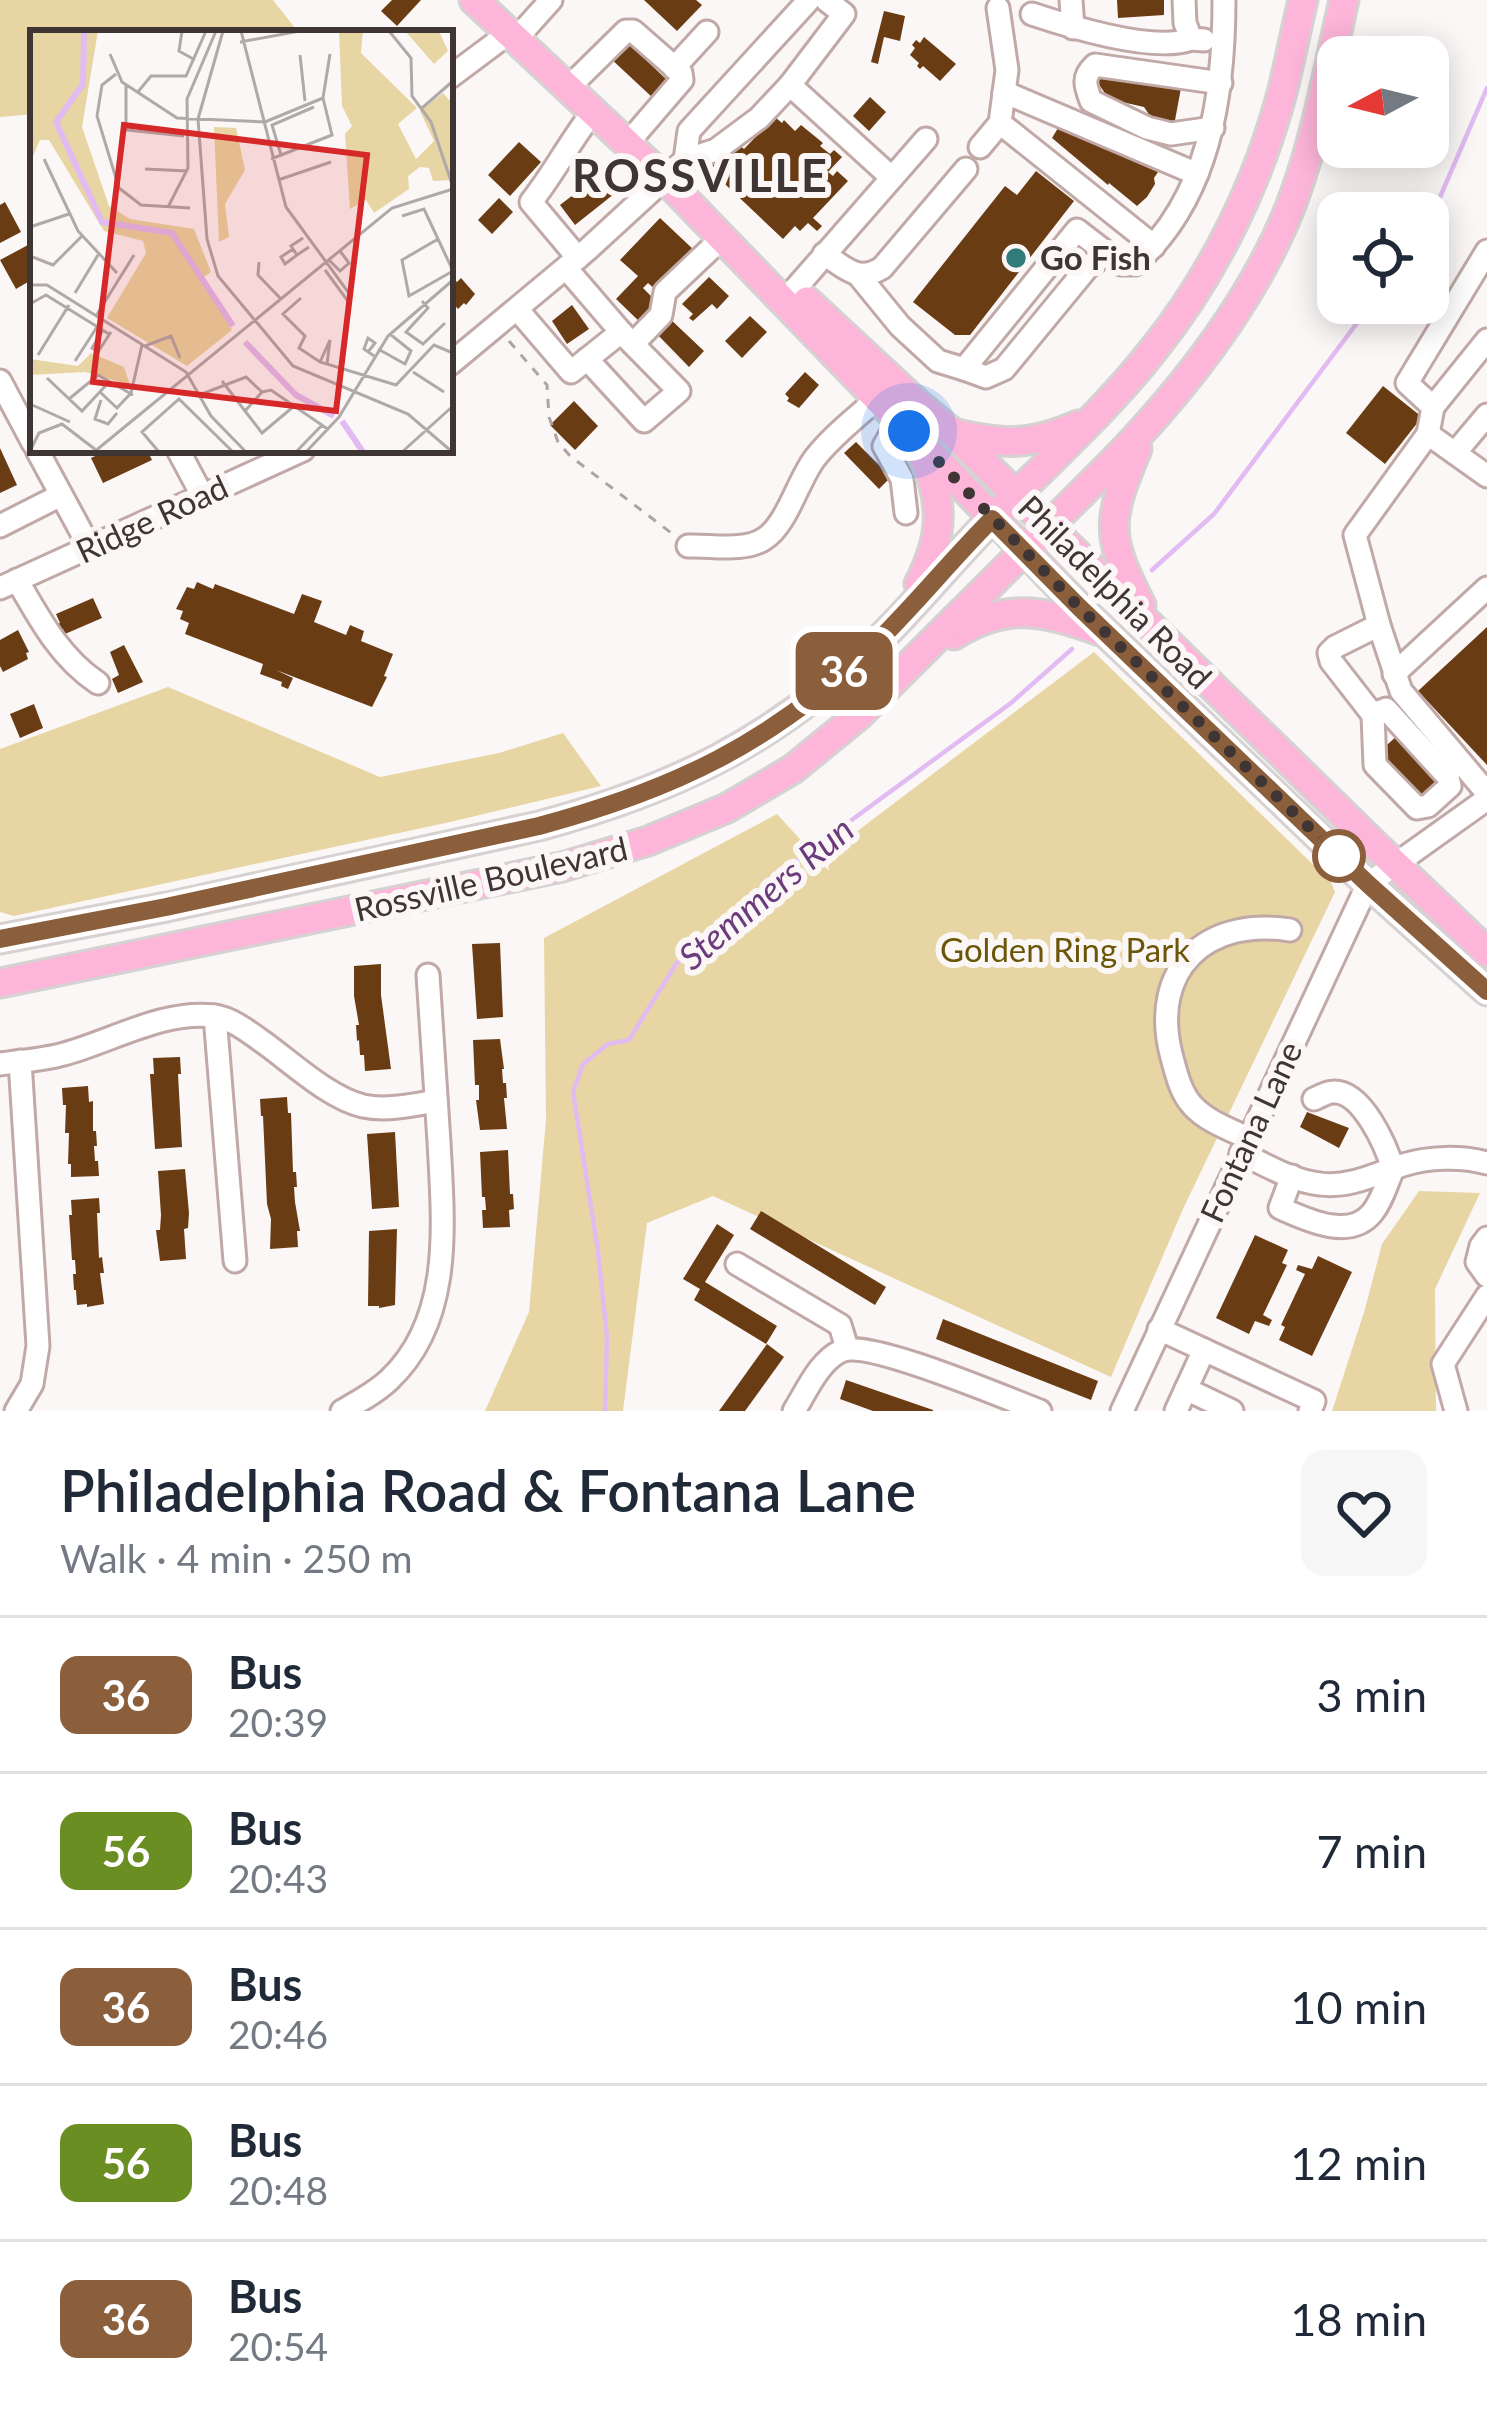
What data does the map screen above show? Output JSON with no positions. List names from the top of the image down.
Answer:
{
  "streets": {
    "main road": ["Philadelphia Road", "Rossville Boulevard"],
    "street": ["Ridge Road", "Fontana Lane"]
  },
  "crossings": [
    ["Philadelphia Road", "Rossville Boulevard"],
    ["Philadelphia Road", "Fontana Lane"]
  ],
  "districts": ["ROSSVILLE"],
  "water": ["Stemmers Run"],
  "parks": ["Golden Ring Park"],
  "places": ["Go Fish"],
  "lines": ["bus line 36"],
  "north": "left",
  "page": {
    "on_map": "36",
    "heading": ["Philadelphia Road & Fontana Lane", "Walk · 4 min · 250 m"],
    "list": [
      {
        "mark": "36",
        "name": "Bus",
        "note": "20:39",
        "value": "3 min"
      },
      {
        "mark": "56",
        "name": "Bus",
        "note": "20:43",
        "value": "7 min"
      },
      {
        "mark": "36",
        "name": "Bus",
        "note": "20:46",
        "value": "10 min"
      },
      {
        "mark": "56",
        "name": "Bus",
        "note": "20:48",
        "value": "12 min"
      },
      {
        "mark": "36",
        "name": "Bus",
        "note": "20:54",
        "value": "18 min"
      }
    ]
  }
}
